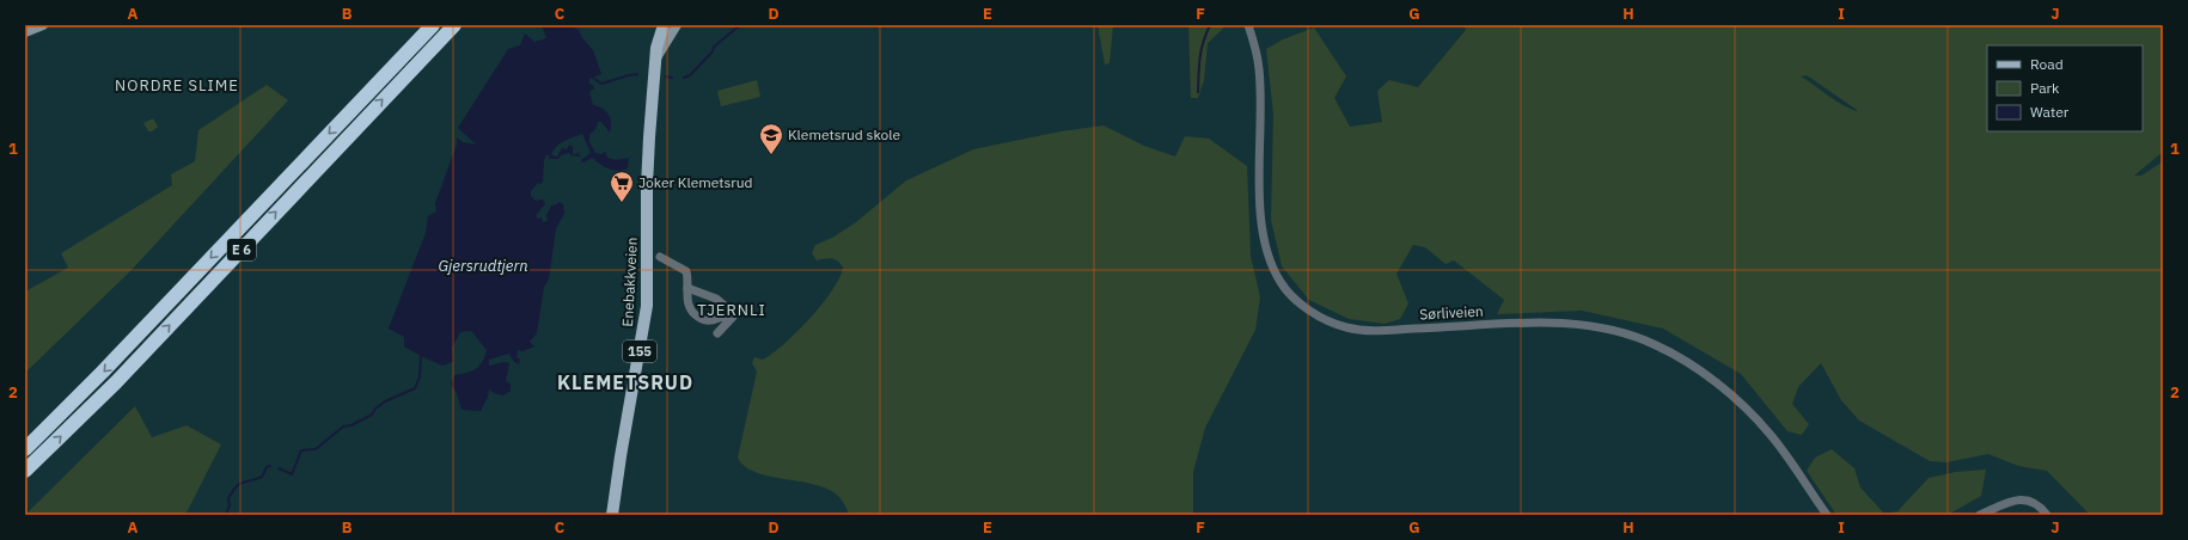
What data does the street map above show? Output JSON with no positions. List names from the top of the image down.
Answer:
{
  "streets": {
    "highway": ["E 6"],
    "main road": ["Enebakkveien", "155"],
    "street": ["Sørliveien"]
  },
  "districts": ["NORDRE SLIME", "TJERNLI", "KLEMETSRUD"],
  "water": ["Gjersrudtjern"],
  "places": {
    "school or university": ["Klemetsrud skole"],
    "supermarket": ["Joker Klemetsrud"]
  },
  "legend": ["Road", "Park", "Water"],
  "grid": {
    "columns": [
      "A",
      "B",
      "C",
      "D",
      "E",
      "F",
      "G",
      "H",
      "I",
      "J"
    ],
    "rows": ["1", "2"]
  }
}
